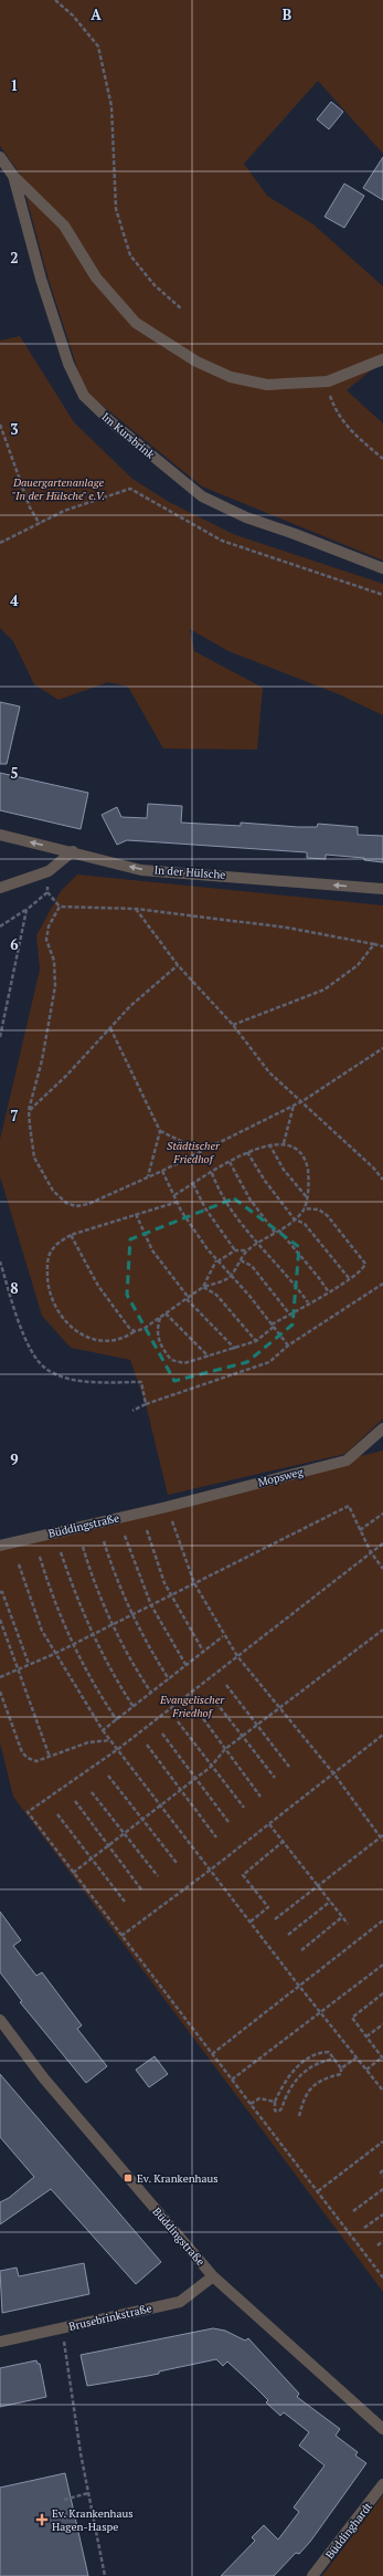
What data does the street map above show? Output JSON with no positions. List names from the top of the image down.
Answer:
{
  "streets": {
    "street": [
      "Im Kursbrink",
      "In der Hülsche",
      "Mopsweg",
      "Büddingstraße",
      "Brusebrinkstraße",
      "Büddinghardt"
    ]
  },
  "crossings": [
    ["Mopsweg", "Büddingstraße"],
    ["Büddingstraße", "Brusebrinkstraße"]
  ],
  "one_way": ["In der Hülsche"],
  "parks": ["Dauergartenanlage \"In der Hülsche\" e.V.", "Städtischer Friedhof", "Evangelischer Friedhof"],
  "places": {
    "transit": ["Ev. Krankenhaus"],
    "health": ["Ev. Krankenhaus Hagen-Haspe"]
  },
  "grid": {
    "columns": ["A", "B"],
    "rows": [
      "1",
      "2",
      "3",
      "4",
      "5",
      "6",
      "7",
      "8",
      "9"
    ]
  }
}
